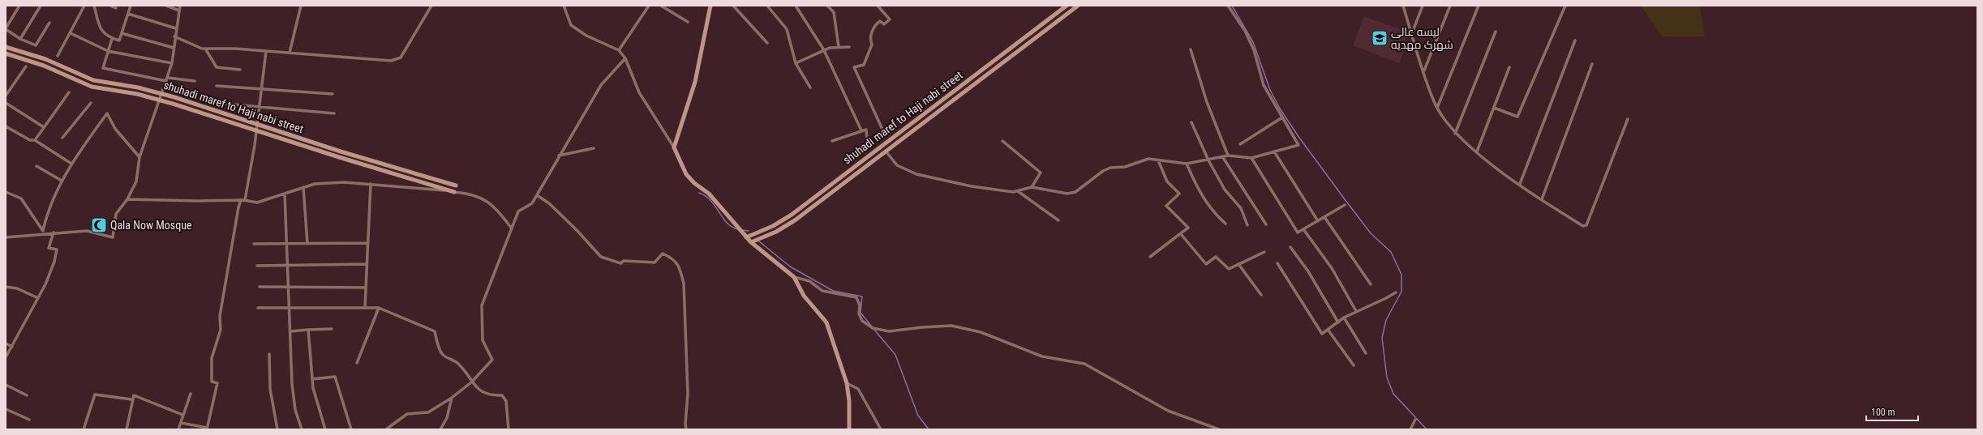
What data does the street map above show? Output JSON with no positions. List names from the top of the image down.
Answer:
{
  "streets": {
    "main road": ["shuhadi maref to Haji nabi street"]
  },
  "places": {
    "school or university": ["لیسه عالی شهرک مهدیه"],
    "mosque": ["Qala Now Mosque"]
  },
  "scale_bar": "100 m"
}
